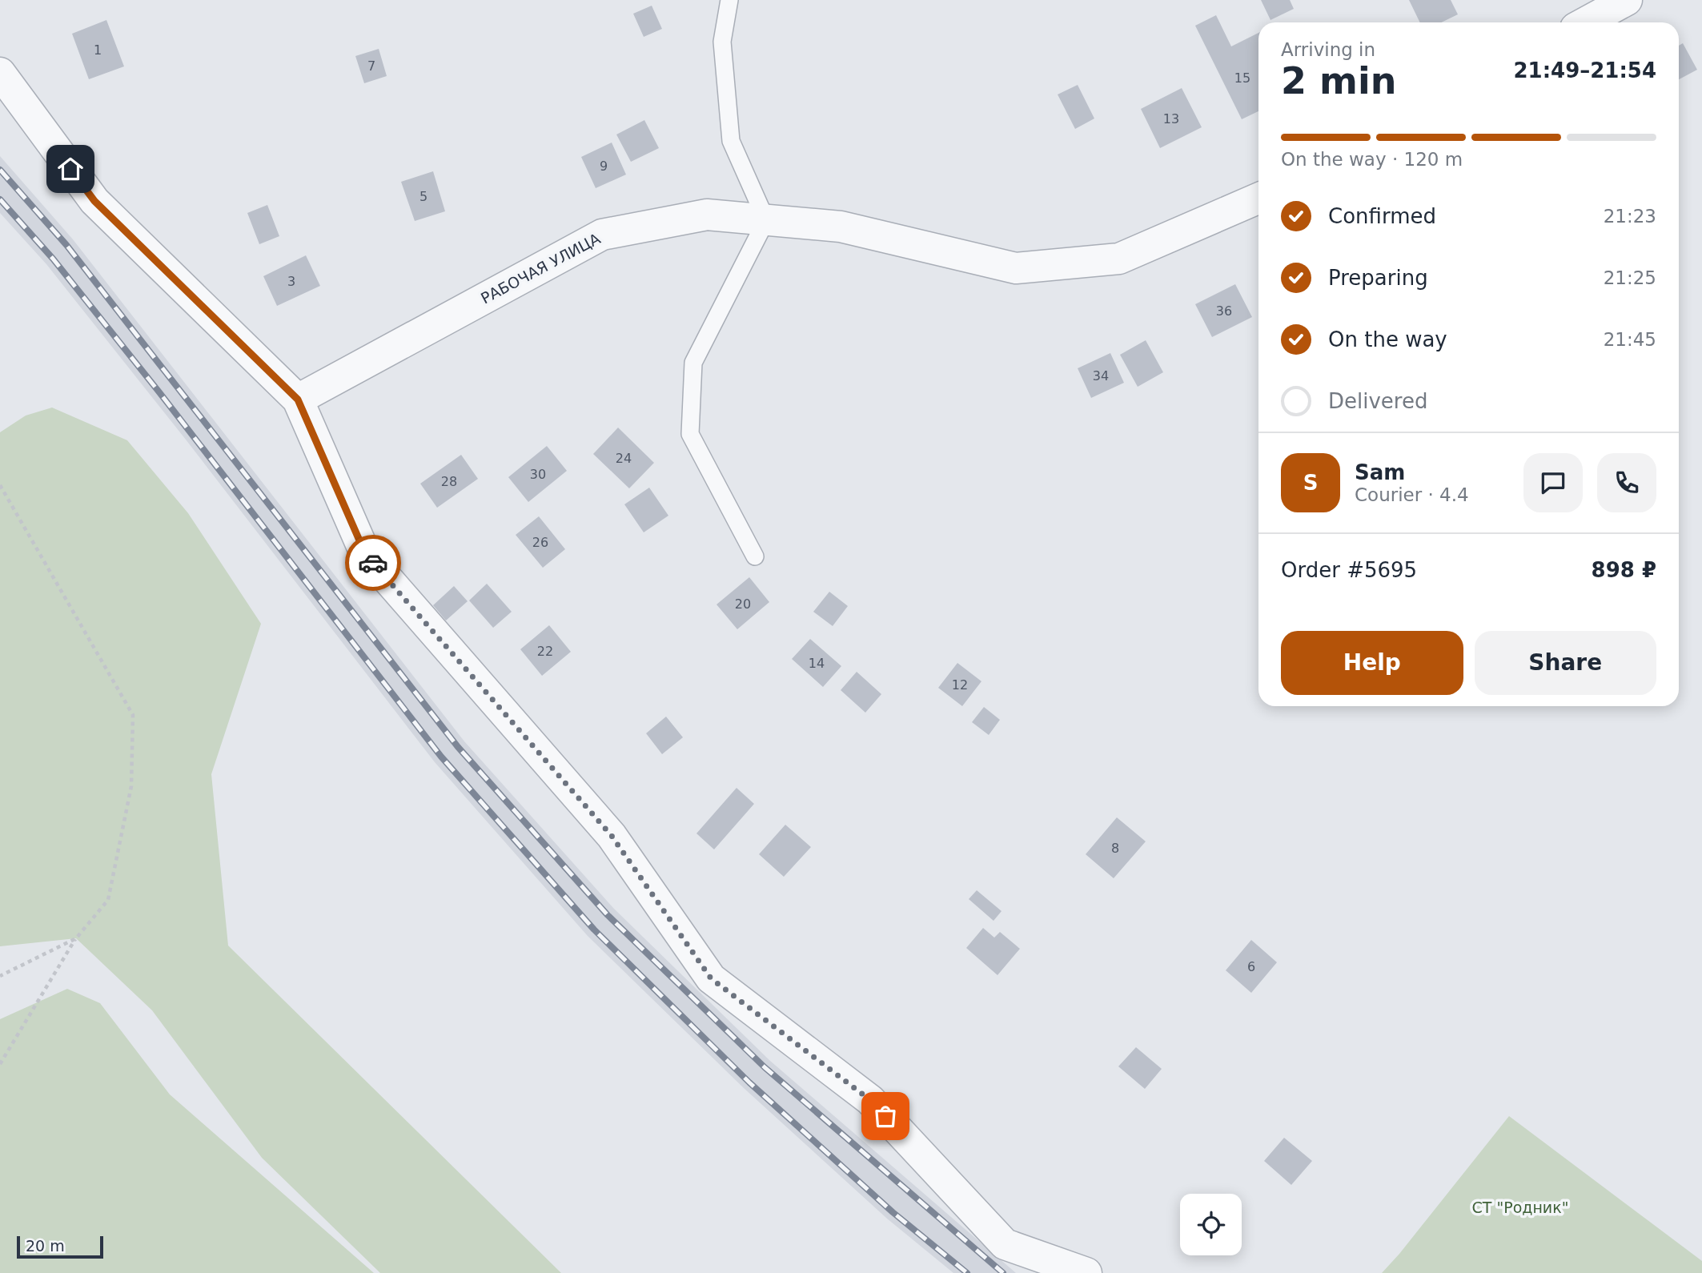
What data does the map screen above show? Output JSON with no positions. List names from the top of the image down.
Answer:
{
  "streets": {
    "street": ["РАБОЧАЯ УЛИЦА"]
  },
  "parks": ["СТ \"Родник\""],
  "house_numbers": [
    "1",
    "7",
    "15",
    "13",
    "9",
    "5",
    "3",
    "36",
    "34",
    "24",
    "30",
    "28",
    "26",
    "20",
    "22",
    "14",
    "12",
    "8",
    "6"
  ],
  "scale_bar": "20 m",
  "page": {
    "heading": ["2 min", "Arriving in", "21:49–21:54"],
    "panel": [
      "Sam",
      "Courier · 4.4",
      "Order #5695",
      "898 ₽"
    ],
    "bar": "On the way · 120 m",
    "list": [
      ["Confirmed", "21:23"],
      ["Preparing", "21:25"],
      ["On the way", "21:45"],
      "Delivered"
    ],
    "round": "S",
    "buttons": ["Help", "Share"],
    "scale": "20 m"
  }
}
